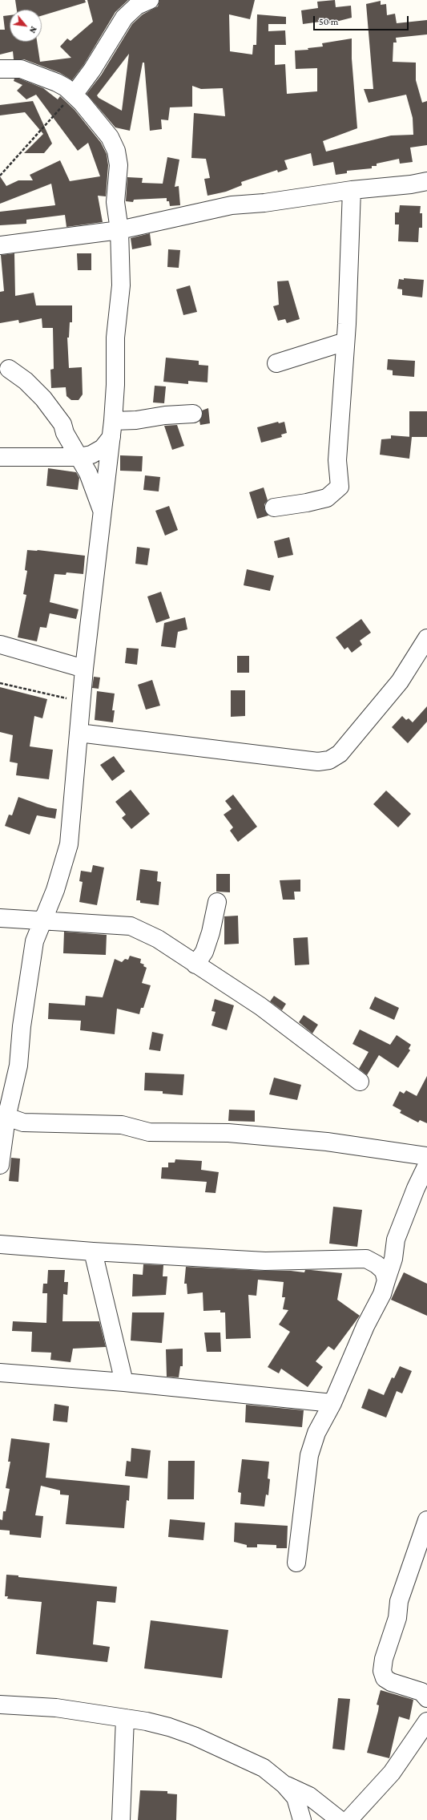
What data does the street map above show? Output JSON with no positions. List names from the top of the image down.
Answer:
{
  "scale_bar": "50 m",
  "north": "bottom right"
}
